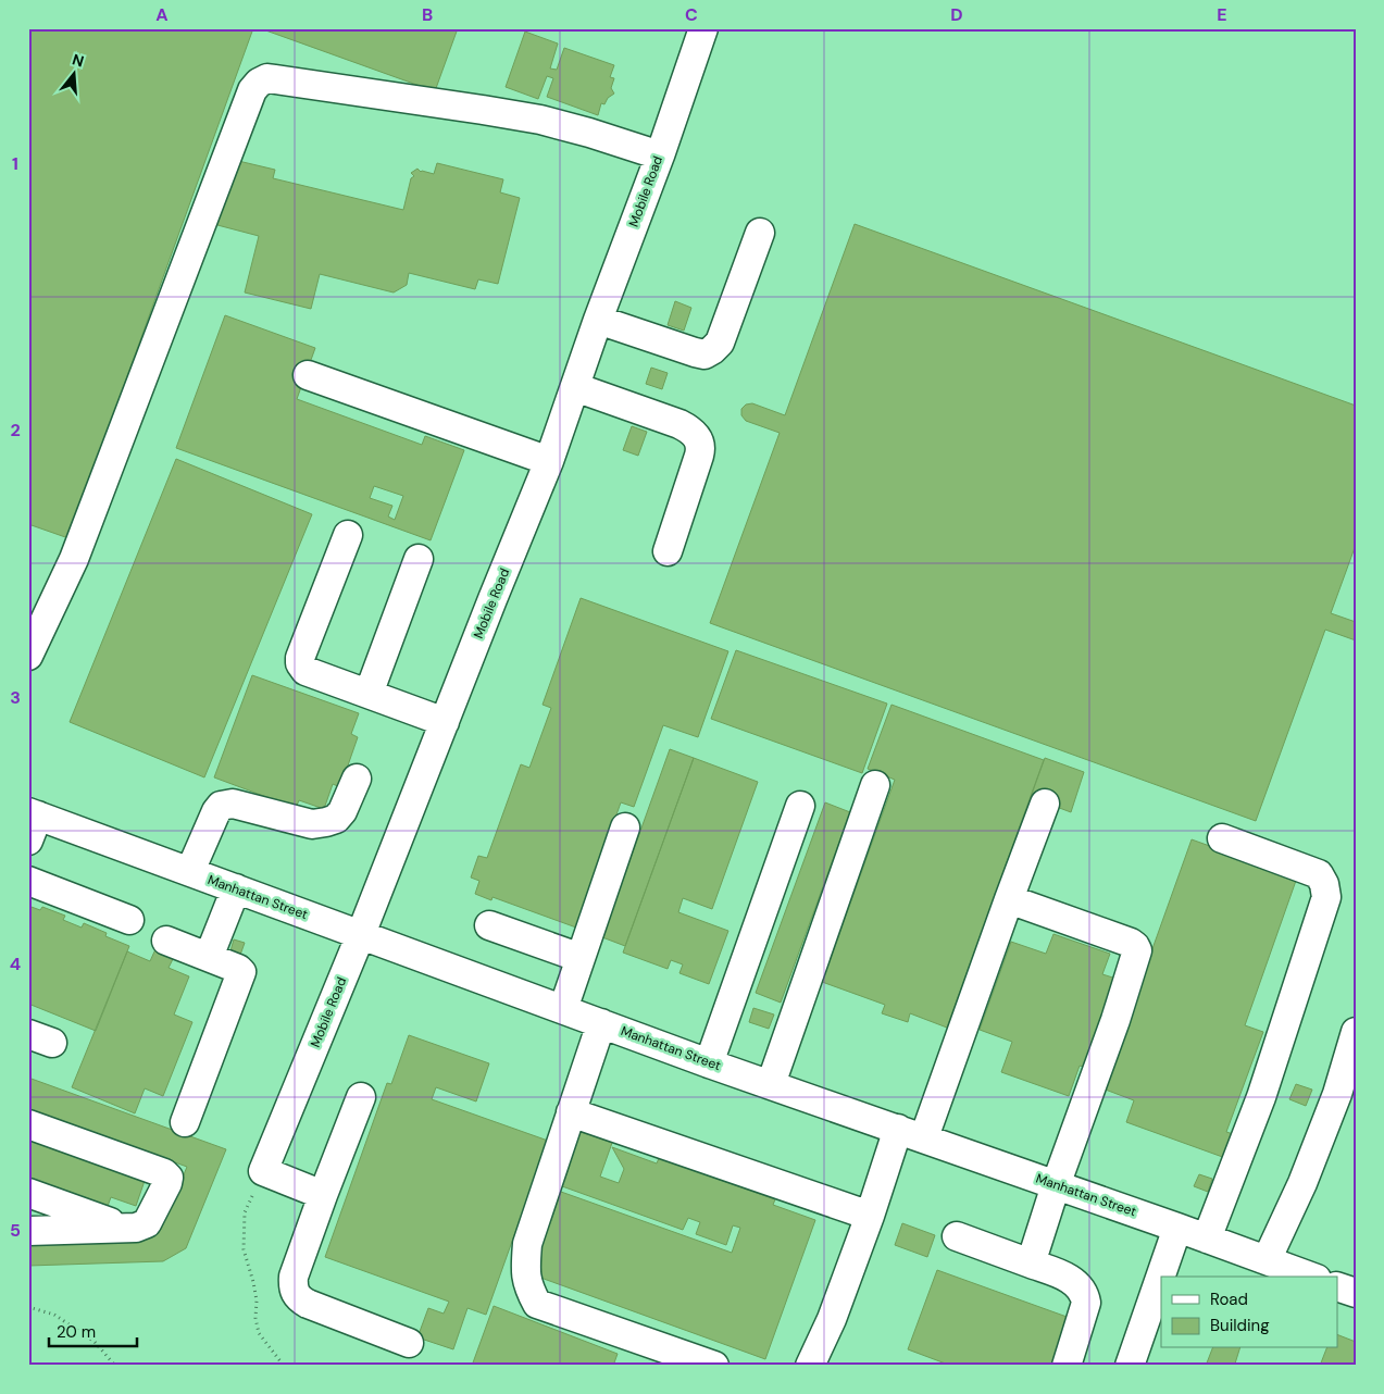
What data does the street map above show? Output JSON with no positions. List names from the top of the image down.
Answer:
{
  "streets": {
    "street": ["Mobile Road", "Manhattan Street"]
  },
  "crossings": [
    ["Mobile Road", "Manhattan Street"]
  ],
  "legend": ["Road", "Building"],
  "scale_bar": "20 m",
  "north": "top",
  "grid": {
    "columns": [
      "A",
      "B",
      "C",
      "D",
      "E"
    ],
    "rows": [
      "1",
      "2",
      "3",
      "4",
      "5"
    ]
  }
}
